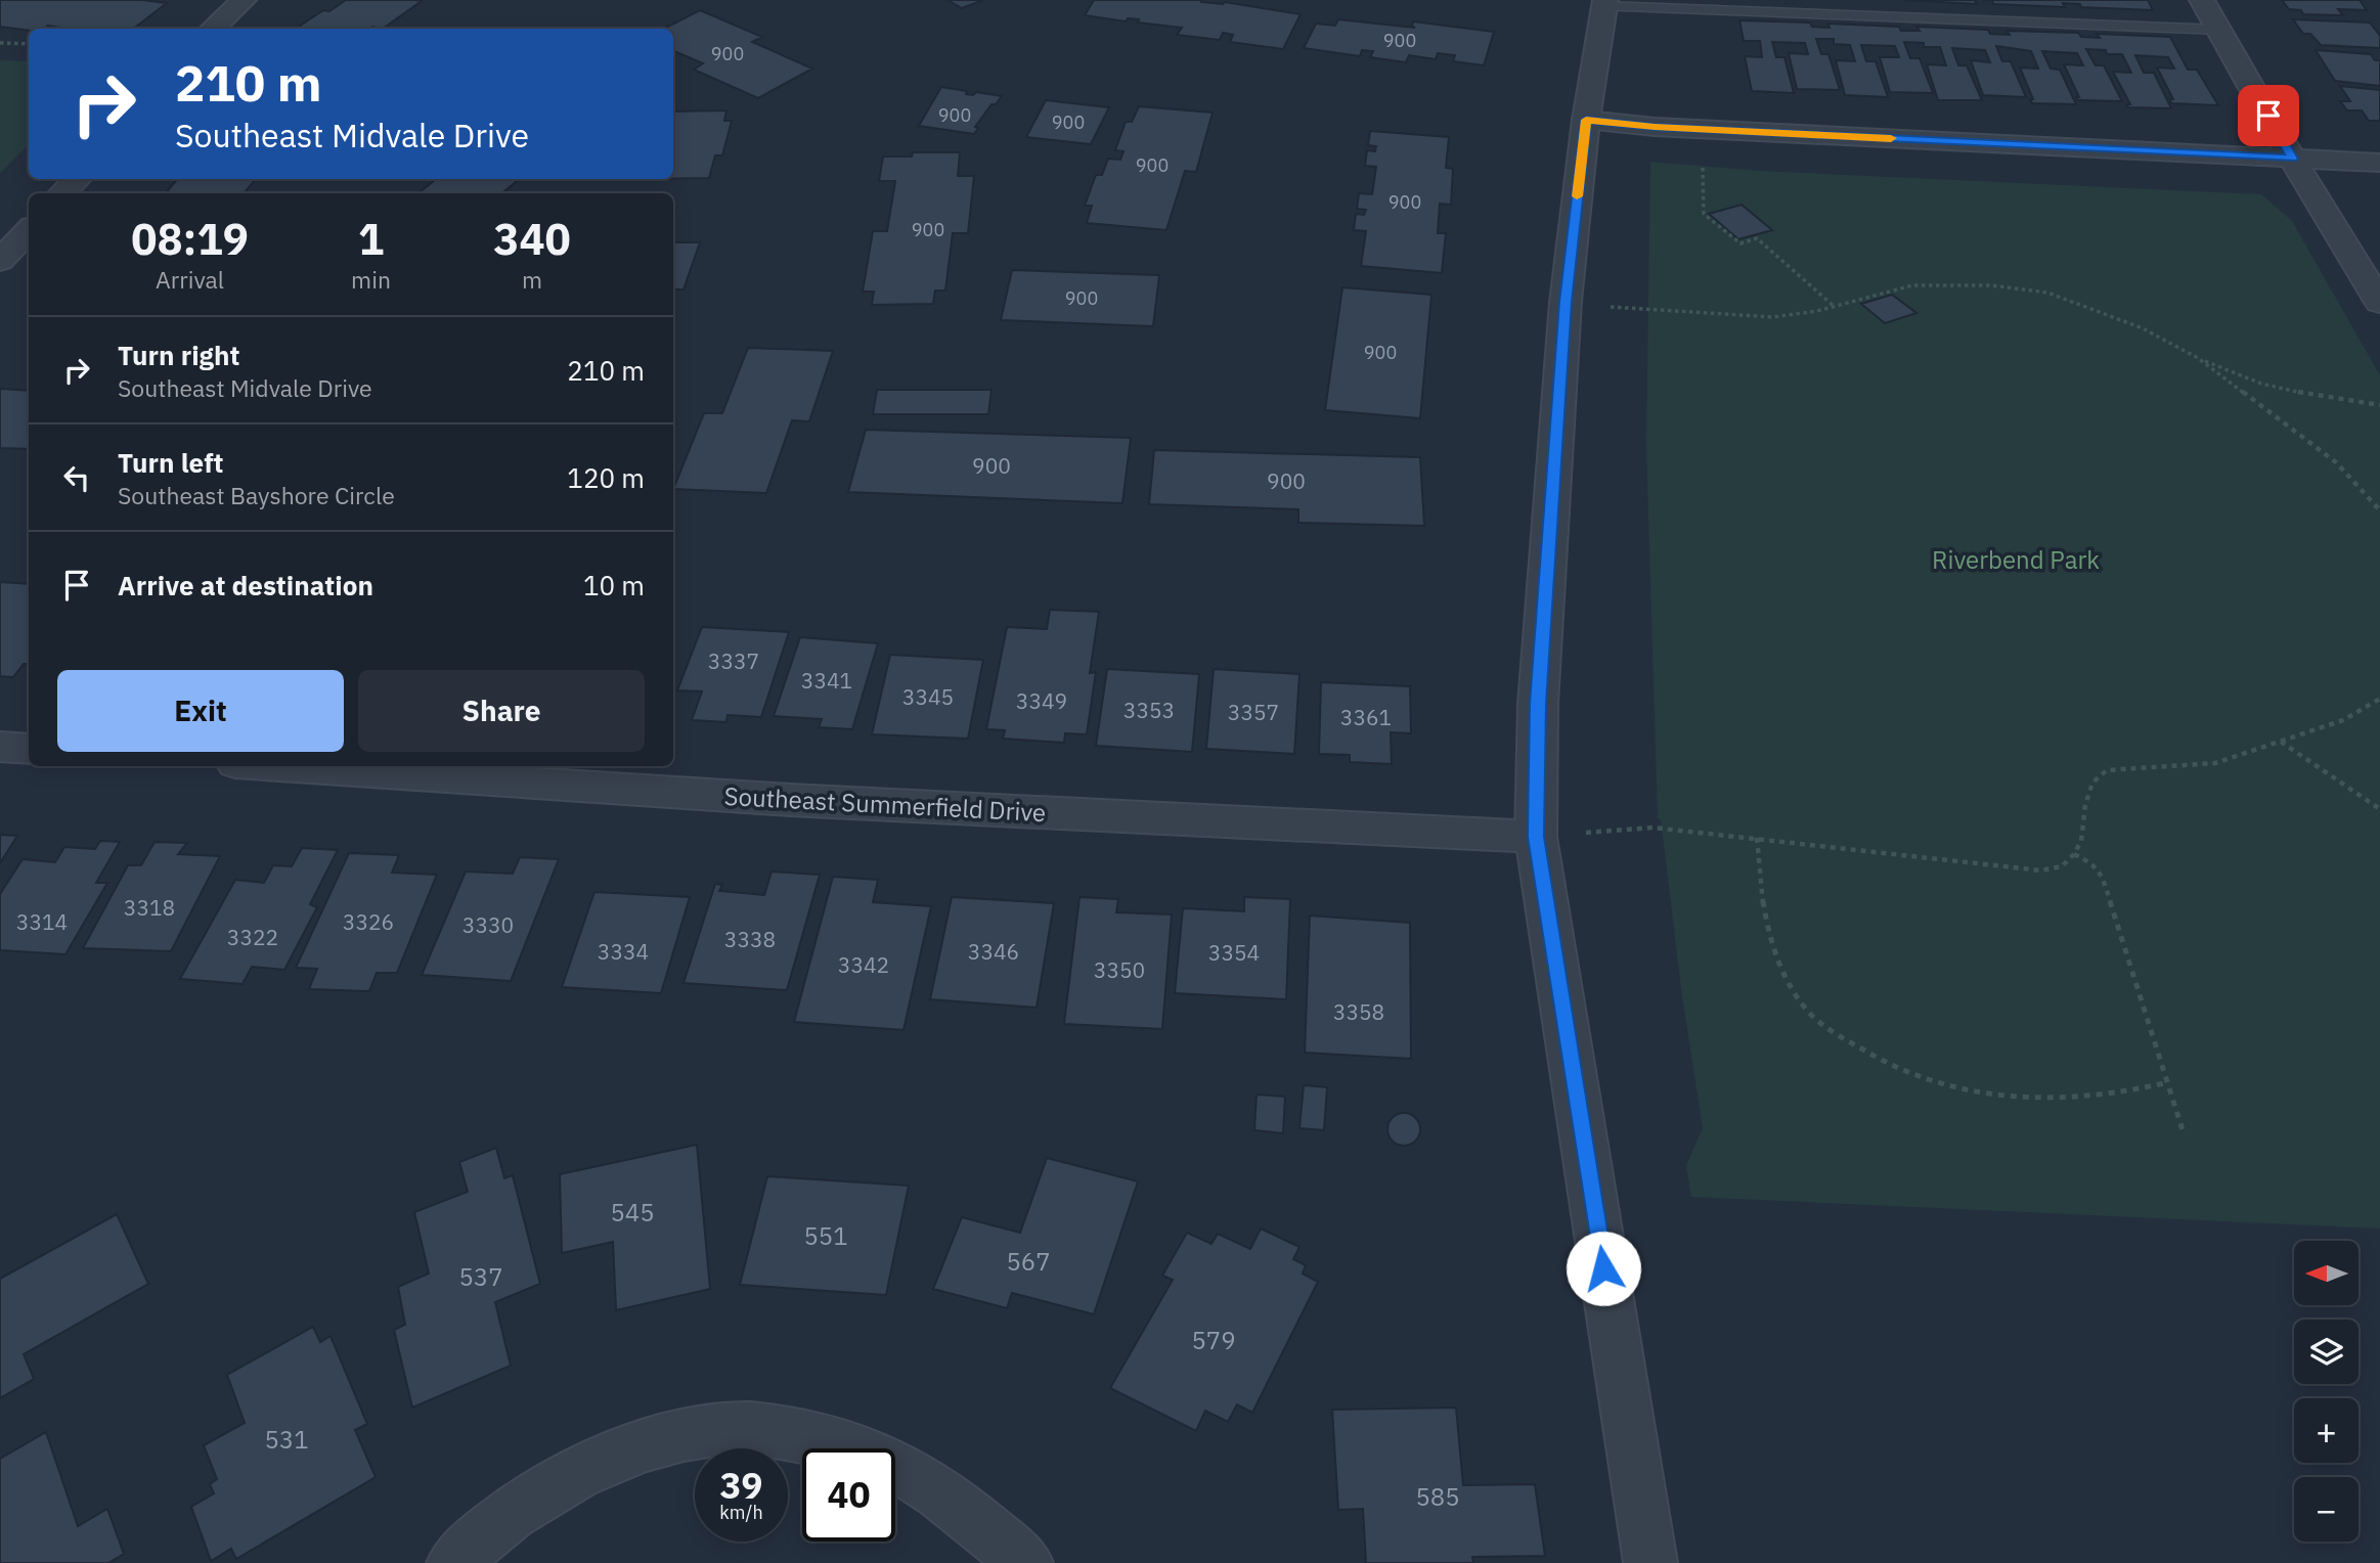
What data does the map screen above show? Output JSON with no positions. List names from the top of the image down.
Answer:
{
  "streets": {
    "street": ["Southeast Summerfield Drive"]
  },
  "parks": ["Riverbend Park"],
  "house_numbers": [
    "900",
    "900",
    "900",
    "900",
    "900",
    "900",
    "900",
    "900",
    "900",
    "900",
    "900",
    "3337",
    "3341",
    "3345",
    "3349",
    "3353",
    "3357",
    "3361",
    "3318",
    "3314",
    "3326",
    "3330",
    "3322",
    "3338",
    "3334",
    "3346",
    "3354",
    "3342",
    "3350",
    "3358",
    "545",
    "551",
    "567",
    "537",
    "579",
    "531",
    "585"
  ],
  "north": "left",
  "page": {
    "turn": ["210 m", "Southeast Midvale Drive"],
    "eta": [
      "08:19",
      "Arrival",
      "1",
      "min",
      "340",
      "m"
    ],
    "list": [
      {
        "name": "Turn right",
        "note": "Southeast Midvale Drive",
        "value": "210 m"
      },
      {
        "name": "Turn left",
        "note": "Southeast Bayshore Circle",
        "value": "120 m"
      },
      {
        "name": "Arrive at destination",
        "value": "10 m"
      }
    ],
    "buttons": ["Exit", "Share"],
    "map_buttons": ["+", "−"],
    "speed": "39 km/h",
    "limit": "40"
  }
}
